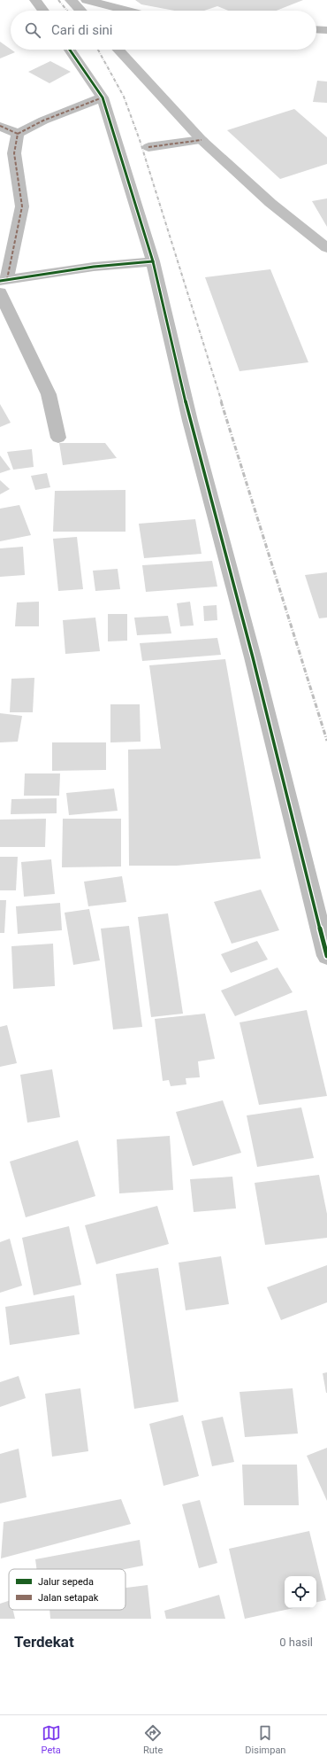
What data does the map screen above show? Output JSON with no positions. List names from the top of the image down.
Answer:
{
  "legend": ["Jalur sepeda", "Jalan setapak"],
  "page": {
    "search": "Cari di sini",
    "heading": ["Terdekat", "0 hasil"],
    "nav": ["Peta", "Rute", "Disimpan"]
  }
}
